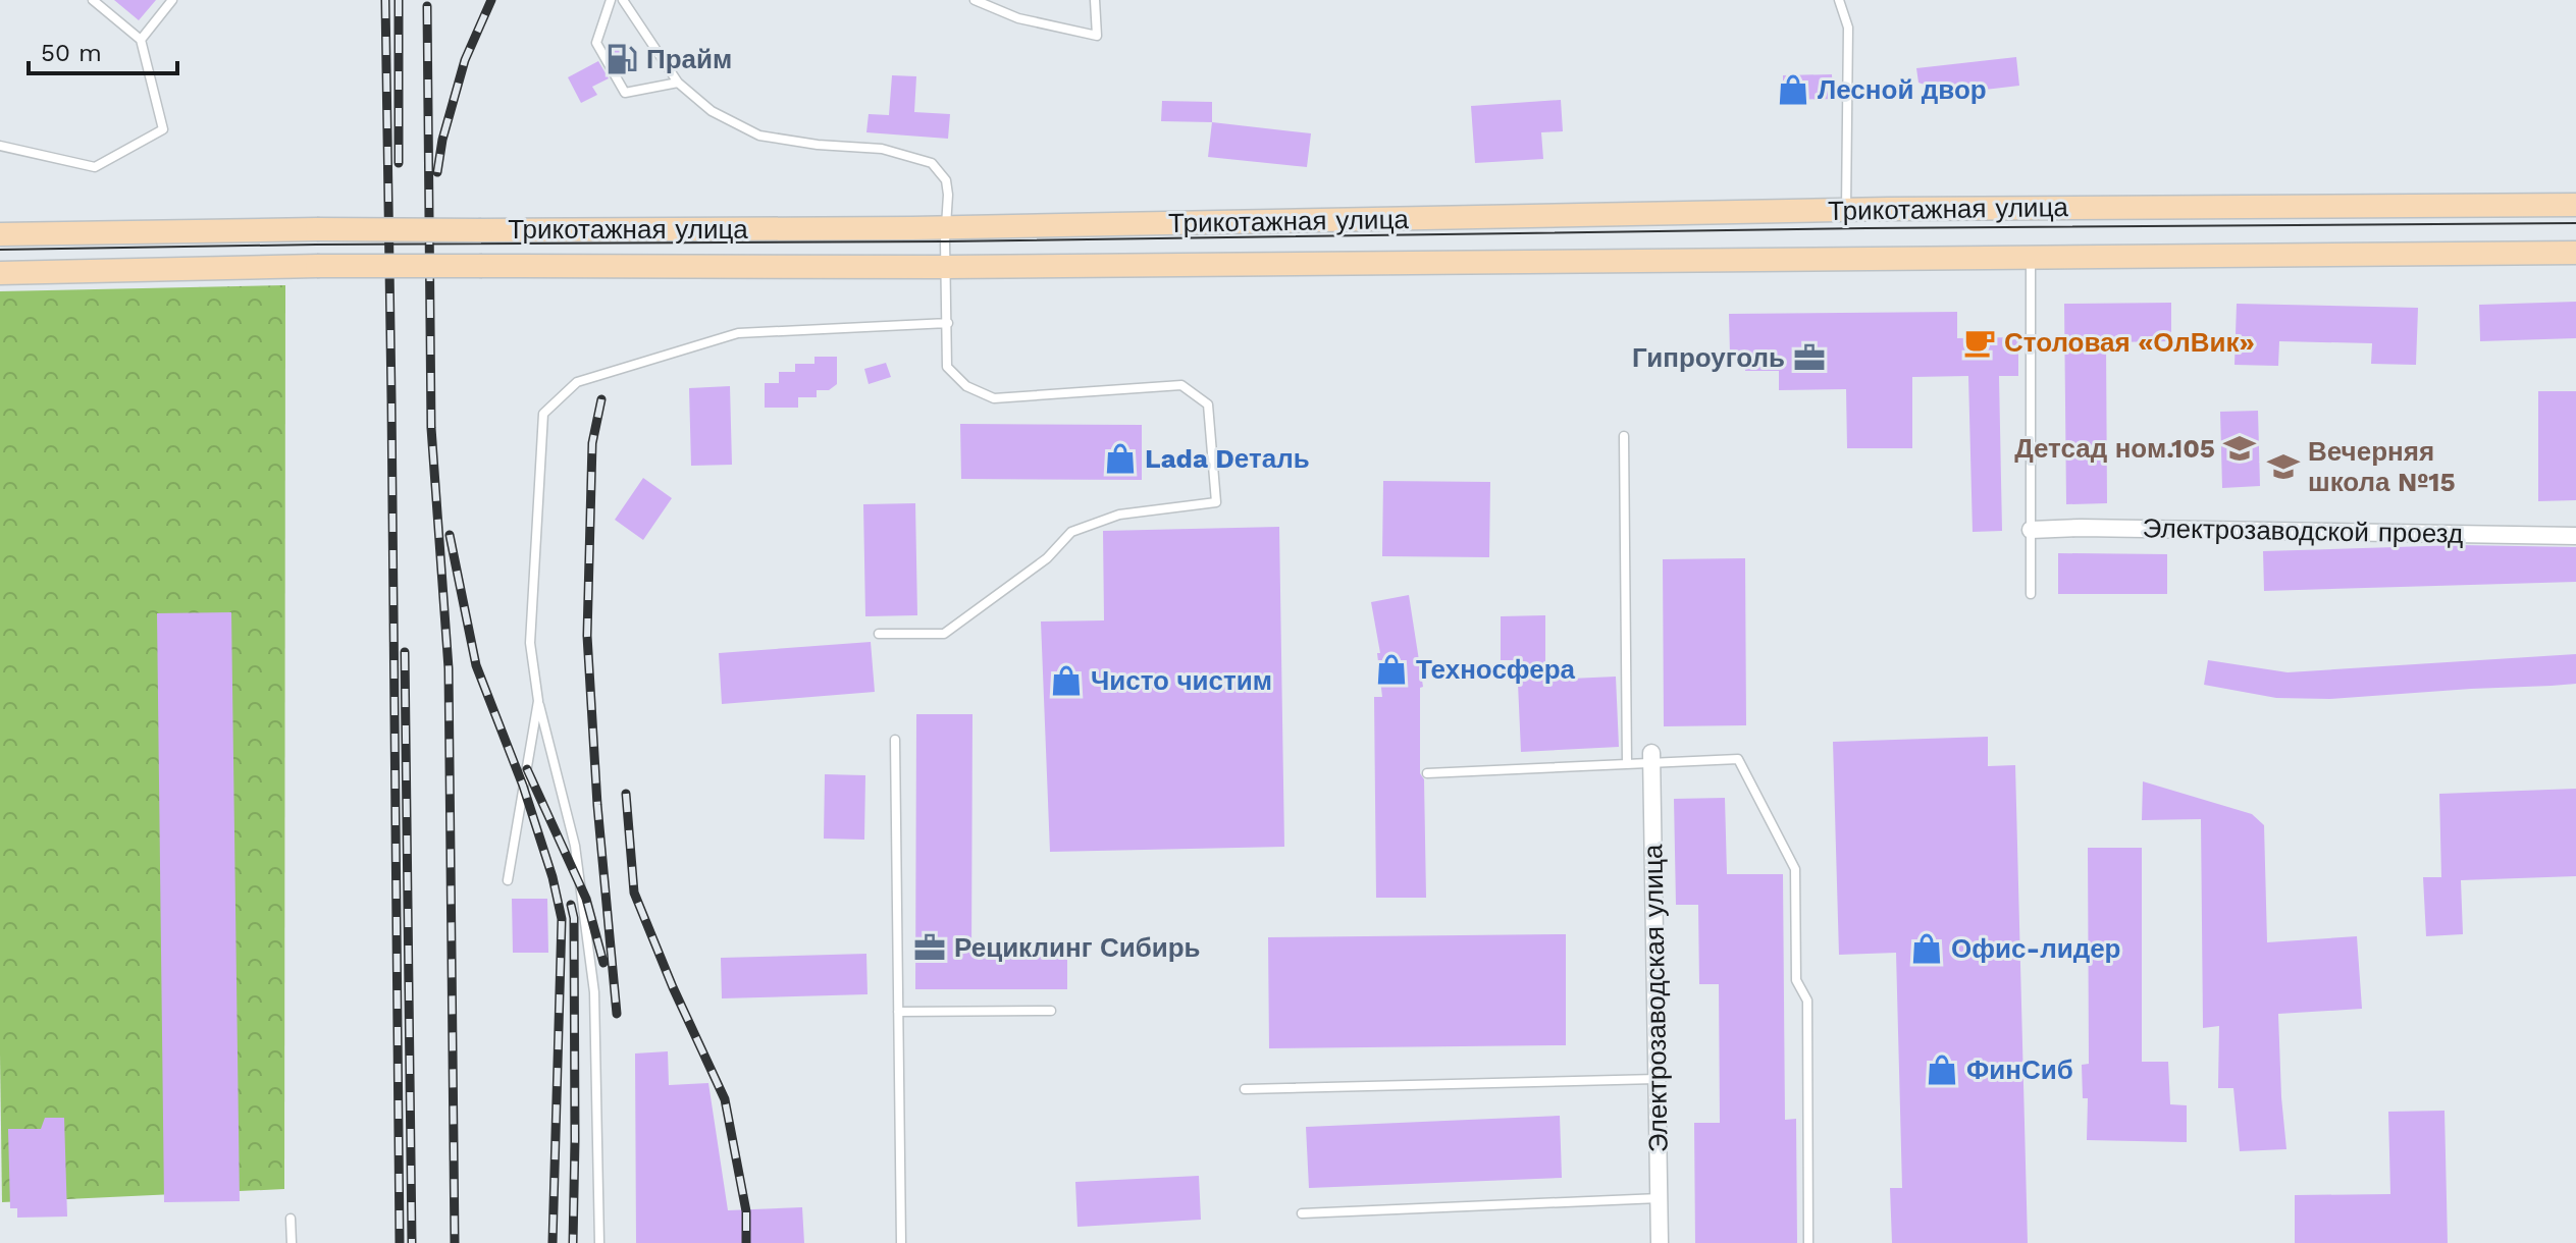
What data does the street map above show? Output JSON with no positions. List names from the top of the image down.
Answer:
{
  "streets": {
    "main road": ["Трикотажная улица"],
    "street": ["Электрозаводской проезд", "Электрозаводская улица"]
  },
  "places": {
    "fuel station": ["Прайм"],
    "shop": [
      "Лесной двор",
      "Lada Dеталь",
      "Техносфера",
      "Чисто чистим",
      "Офис-лидер",
      "ФинСиб"
    ],
    "cafe": ["Столовая «ОлВик»"],
    "office": ["Гипроуголь", "Рециклинг Сибирь"],
    "school or university": ["Детсад ном.105", "Вечерняя школа №15"]
  },
  "scale_bar": "50 m"
}
